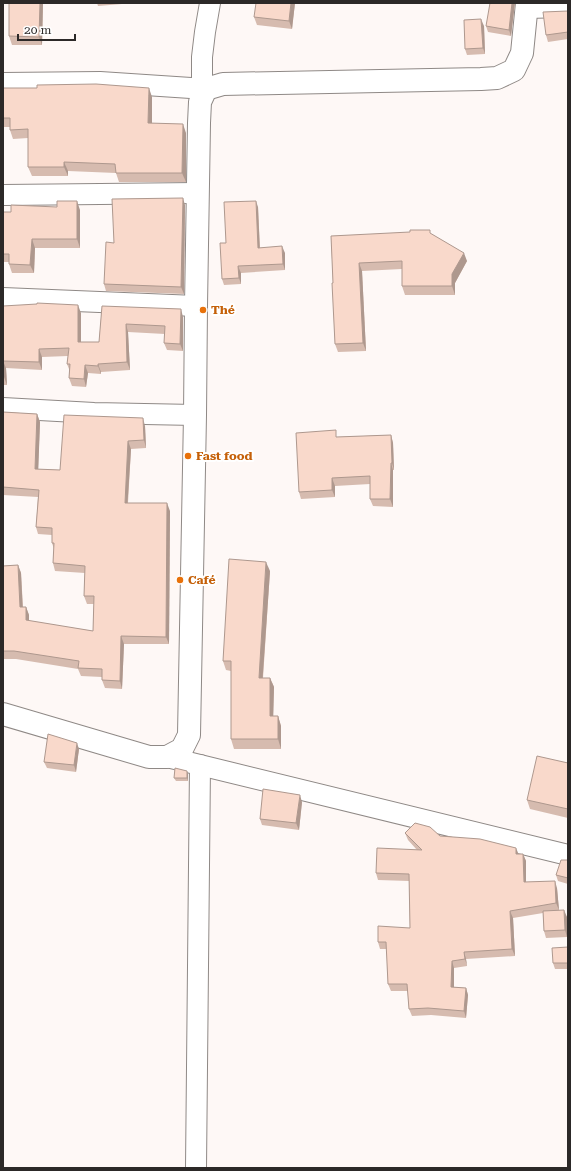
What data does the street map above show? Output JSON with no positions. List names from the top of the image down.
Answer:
{
  "places": ["Thé", "Fast food", "Café"],
  "scale_bar": "20 m"
}
